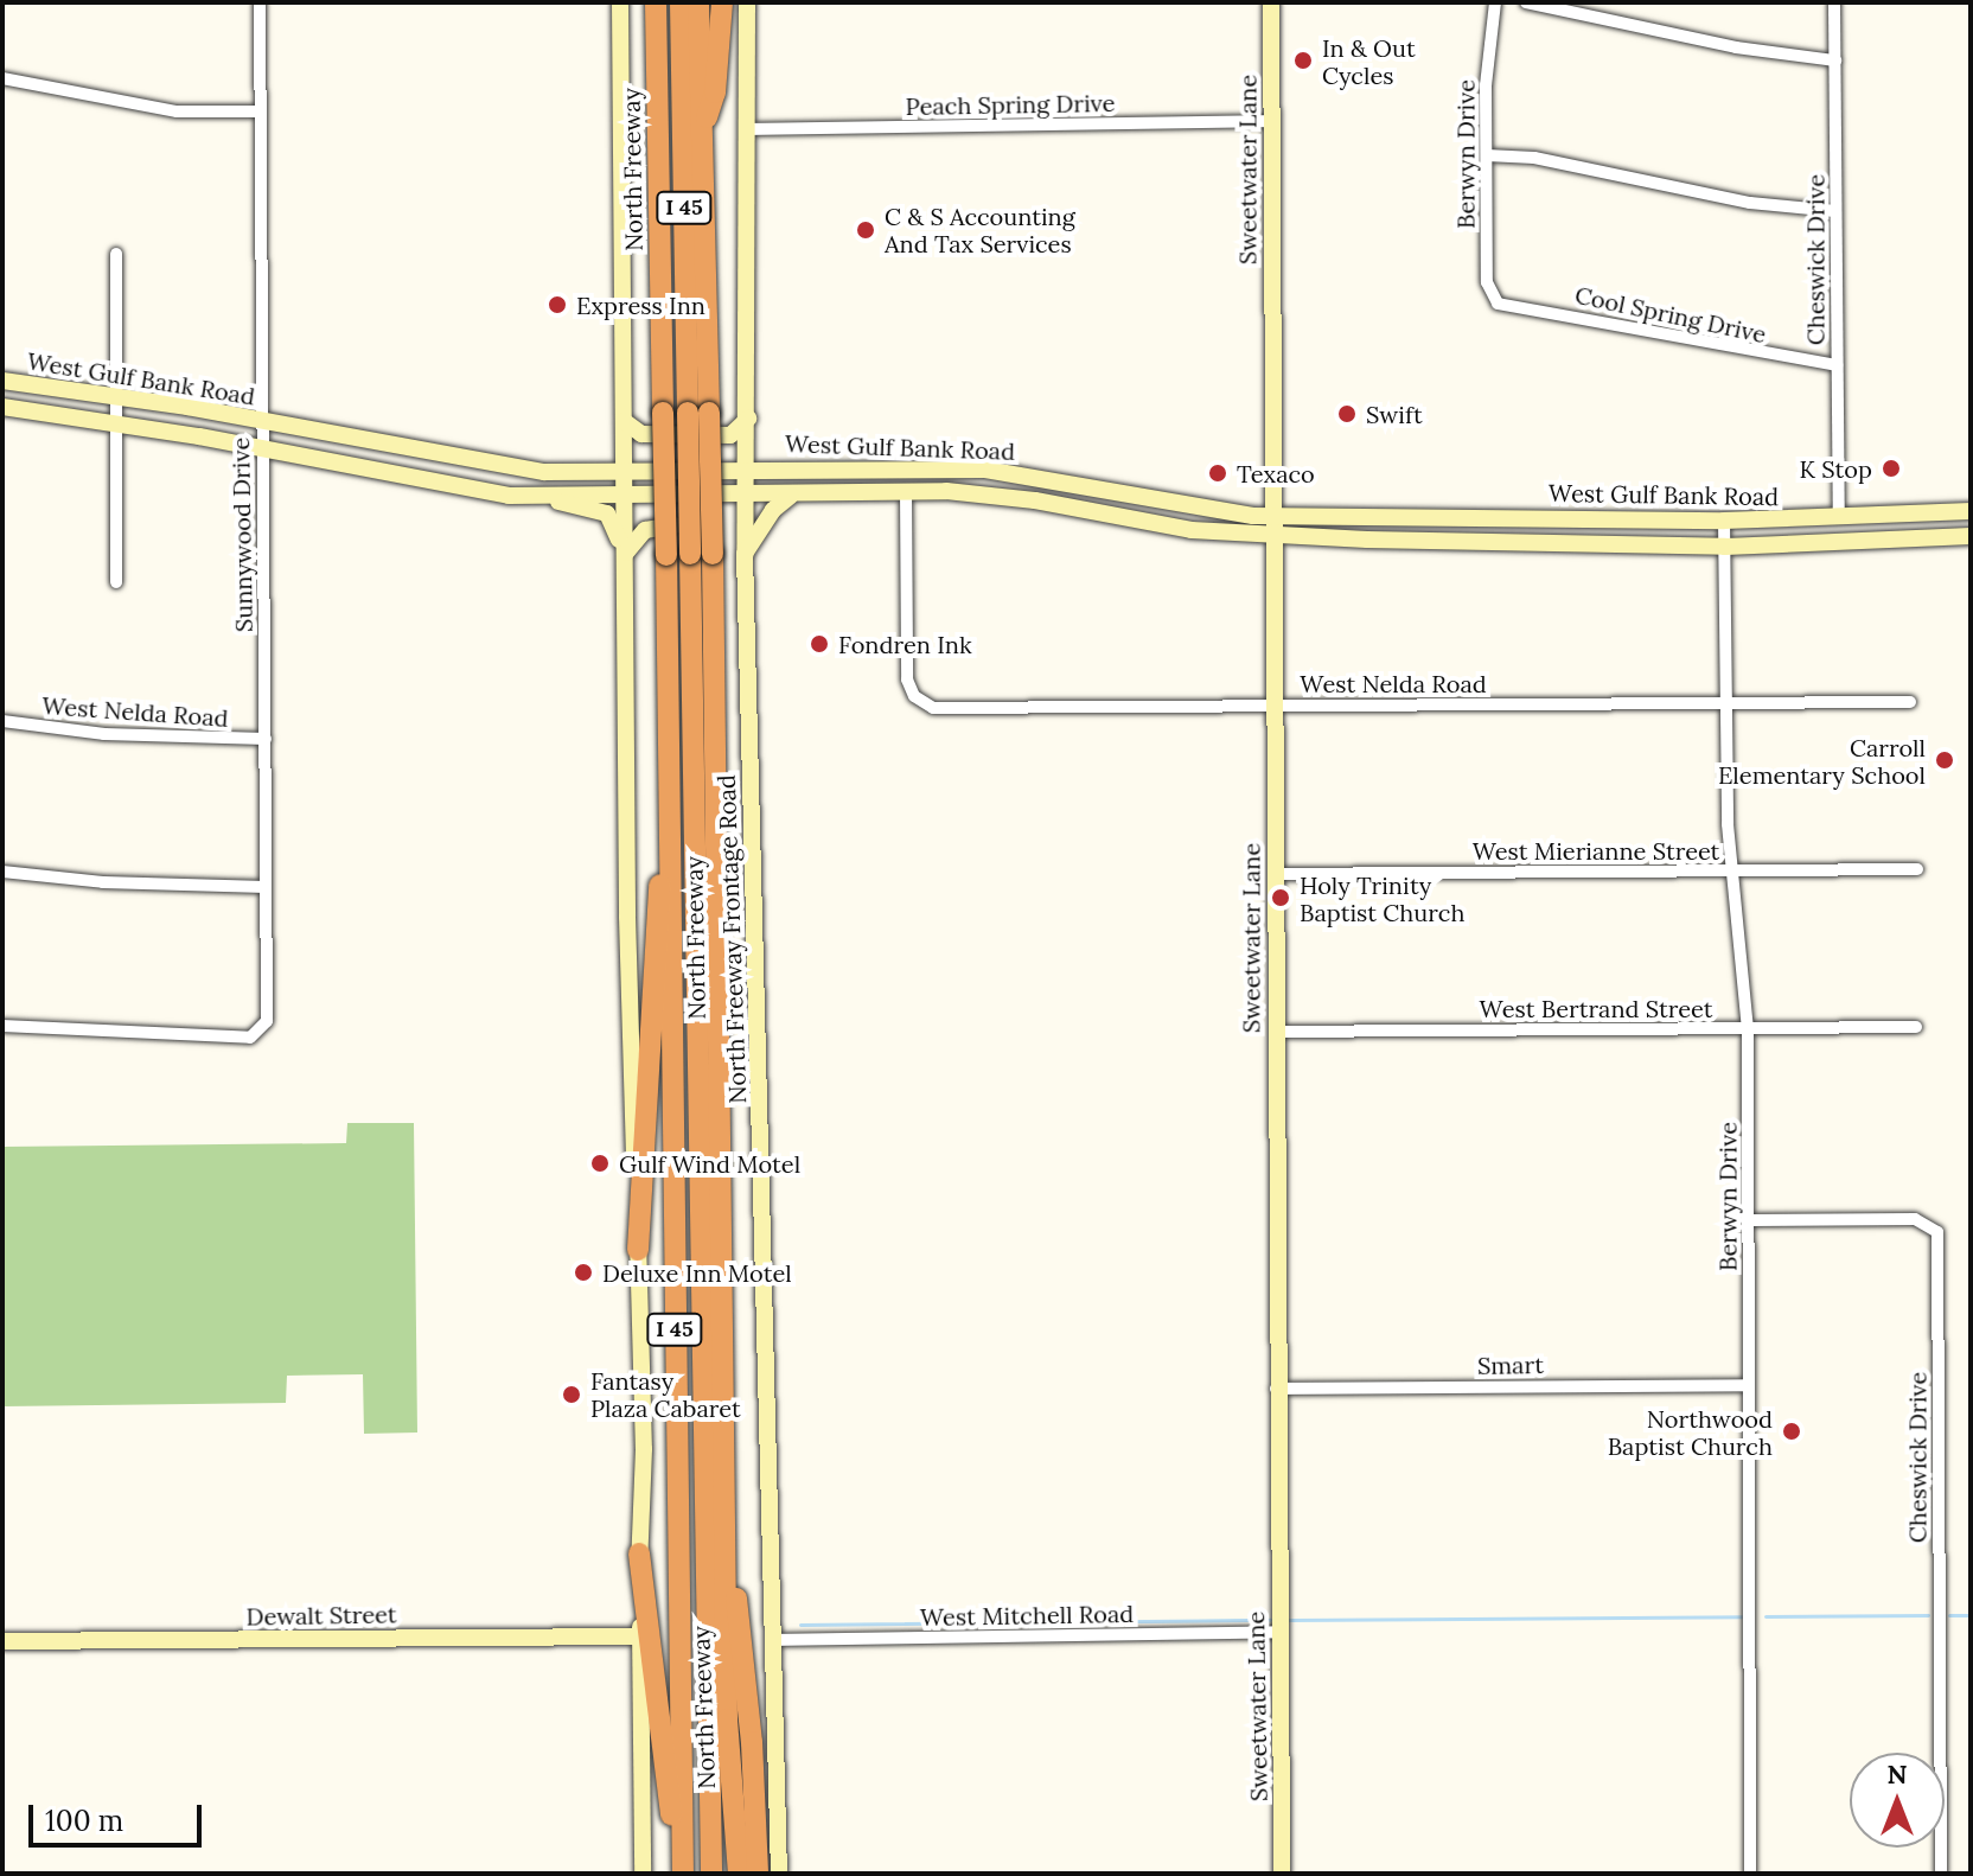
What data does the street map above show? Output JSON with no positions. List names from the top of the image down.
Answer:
{
  "streets": {
    "highway": ["North Freeway", "I 45"],
    "main road": [
      "Sweetwater Lane",
      "West Gulf Bank Road",
      "North Freeway Frontage Road",
      "Dewalt Street"
    ],
    "street": [
      "Peach Spring Drive",
      "Berwyn Drive",
      "Cheswick Drive",
      "Cool Spring Drive",
      "Sunnywood Drive",
      "West Nelda Road",
      "West Mierianne Street",
      "West Bertrand Street",
      "Smart",
      "West Mitchell Road"
    ]
  },
  "crossings": [
    ["Peach Spring Drive", "Sweetwater Lane"],
    ["Peach Spring Drive", "North Freeway Frontage Road"],
    ["Berwyn Drive", "Cheswick Drive"],
    ["Berwyn Drive", "Cool Spring Drive"],
    ["Berwyn Drive", "West Gulf Bank Road"],
    ["Berwyn Drive", "West Nelda Road"],
    ["Berwyn Drive", "West Mierianne Street"],
    ["Berwyn Drive", "West Bertrand Street"],
    ["Berwyn Drive", "Smart"],
    ["Sweetwater Lane", "West Gulf Bank Road"],
    ["Sweetwater Lane", "West Nelda Road"],
    ["Sweetwater Lane", "West Mierianne Street"],
    ["Sweetwater Lane", "West Bertrand Street"],
    ["Sweetwater Lane", "Smart"],
    ["Sweetwater Lane", "West Mitchell Road"],
    ["Cheswick Drive", "Cool Spring Drive"],
    ["Cheswick Drive", "West Gulf Bank Road"],
    ["West Gulf Bank Road", "Sunnywood Drive"],
    ["West Gulf Bank Road", "West Nelda Road"],
    ["West Gulf Bank Road", "North Freeway Frontage Road"],
    ["Sunnywood Drive", "West Nelda Road"],
    ["North Freeway Frontage Road", "West Mitchell Road"]
  ],
  "places": [
    "In & Out Cycles",
    "C & S Accounting And Tax Services",
    "Express Inn",
    "Swift",
    "K Stop",
    "Texaco",
    "Fondren Ink",
    "Carroll Elementary School",
    "Holy Trinity Baptist Church",
    "Gulf Wind Motel",
    "Deluxe Inn Motel",
    "Fantasy Plaza Cabaret",
    "Northwood Baptist Church"
  ],
  "scale_bar": "100 m",
  "north": "top"
}
